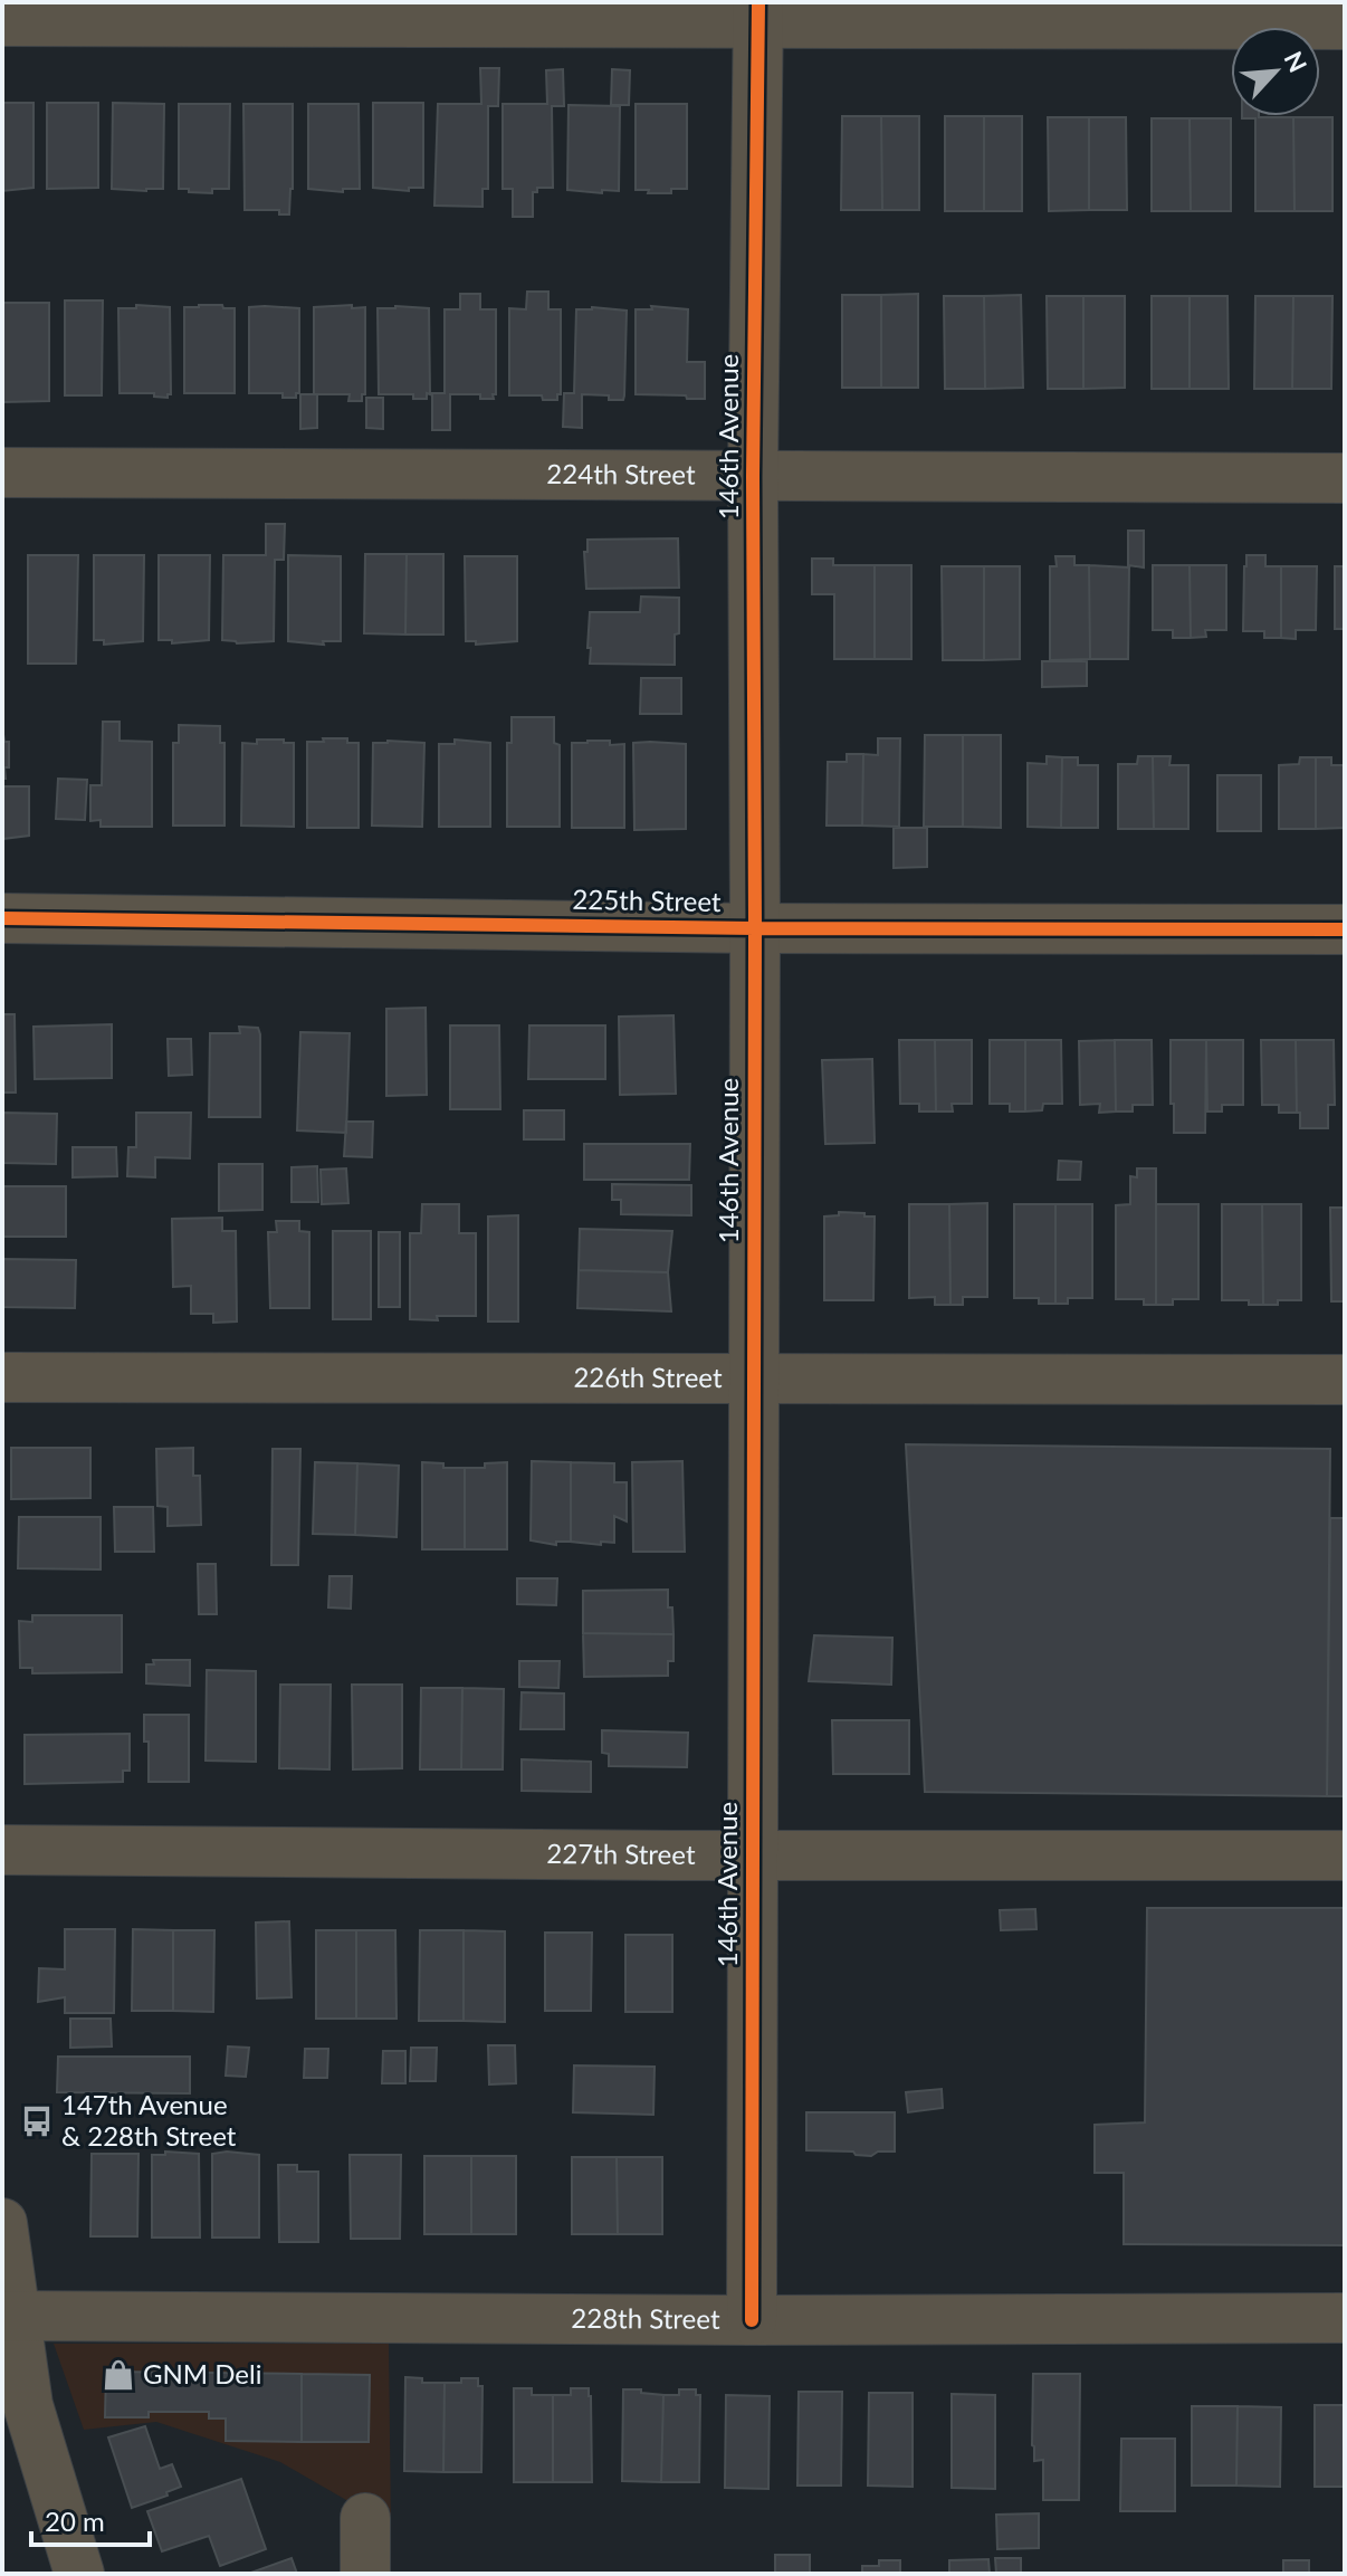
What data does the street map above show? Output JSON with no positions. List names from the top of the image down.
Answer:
{
  "streets": {
    "street": [
      "146th Avenue",
      "224th Street",
      "225th Street",
      "226th Street",
      "227th Street",
      "228th Street"
    ]
  },
  "crossings": [
    ["146th Avenue", "224th Street"],
    ["146th Avenue", "225th Street"],
    ["146th Avenue", "226th Street"],
    ["146th Avenue", "227th Street"],
    ["146th Avenue", "228th Street"]
  ],
  "places": {
    "bus stop": ["147th Avenue & 228th Street"],
    "shop": ["GNM Deli"]
  },
  "scale_bar": "20 m",
  "north": "top right"
}
